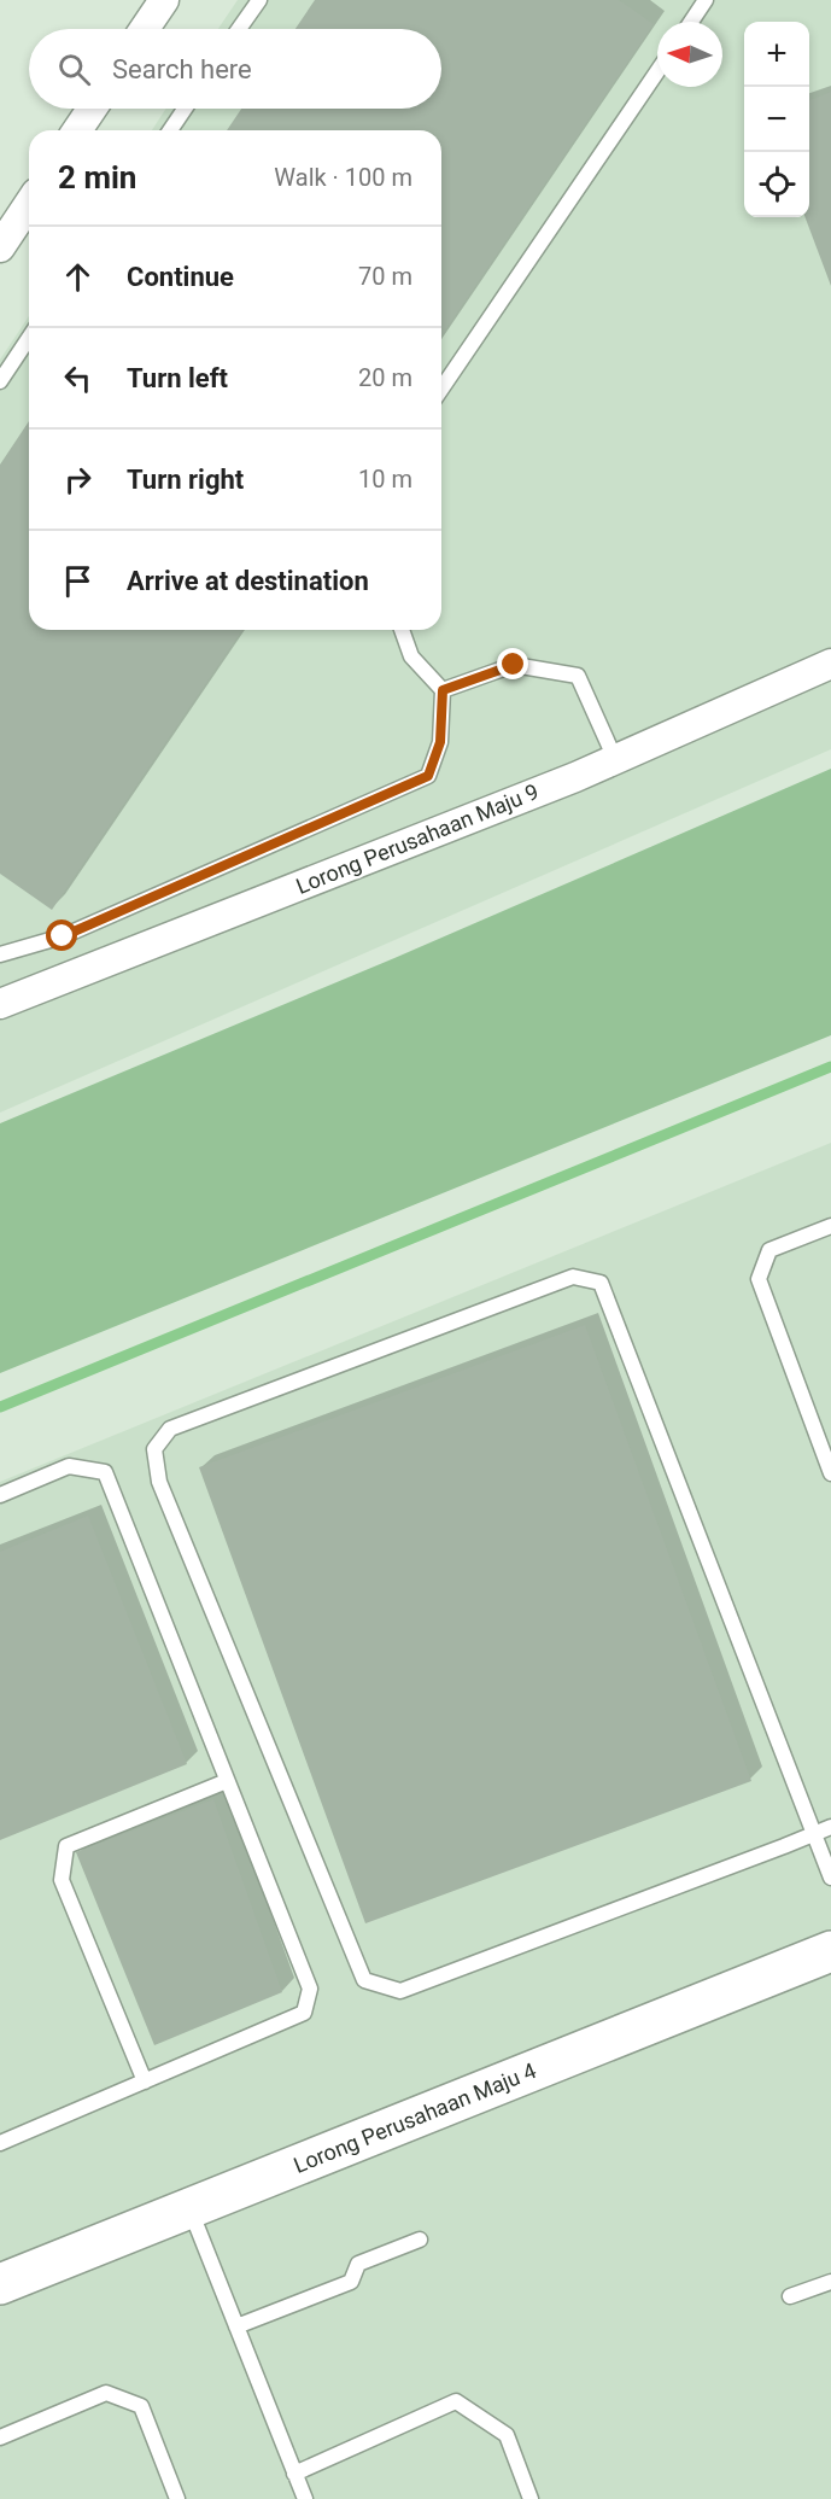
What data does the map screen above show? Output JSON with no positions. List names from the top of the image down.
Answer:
{
  "streets": {
    "street": ["Lorong Perusahaan Maju 9", "Lorong Perusahaan Maju 4"]
  },
  "north": "left",
  "page": {
    "map_buttons": ["+", "−"],
    "search": "Search here",
    "heading": ["2 min", "Walk · 100 m"],
    "list": [
      ["Continue", "70 m"],
      ["Turn left", "20 m"],
      ["Turn right", "10 m"],
      "Arrive at destination"
    ]
  }
}
